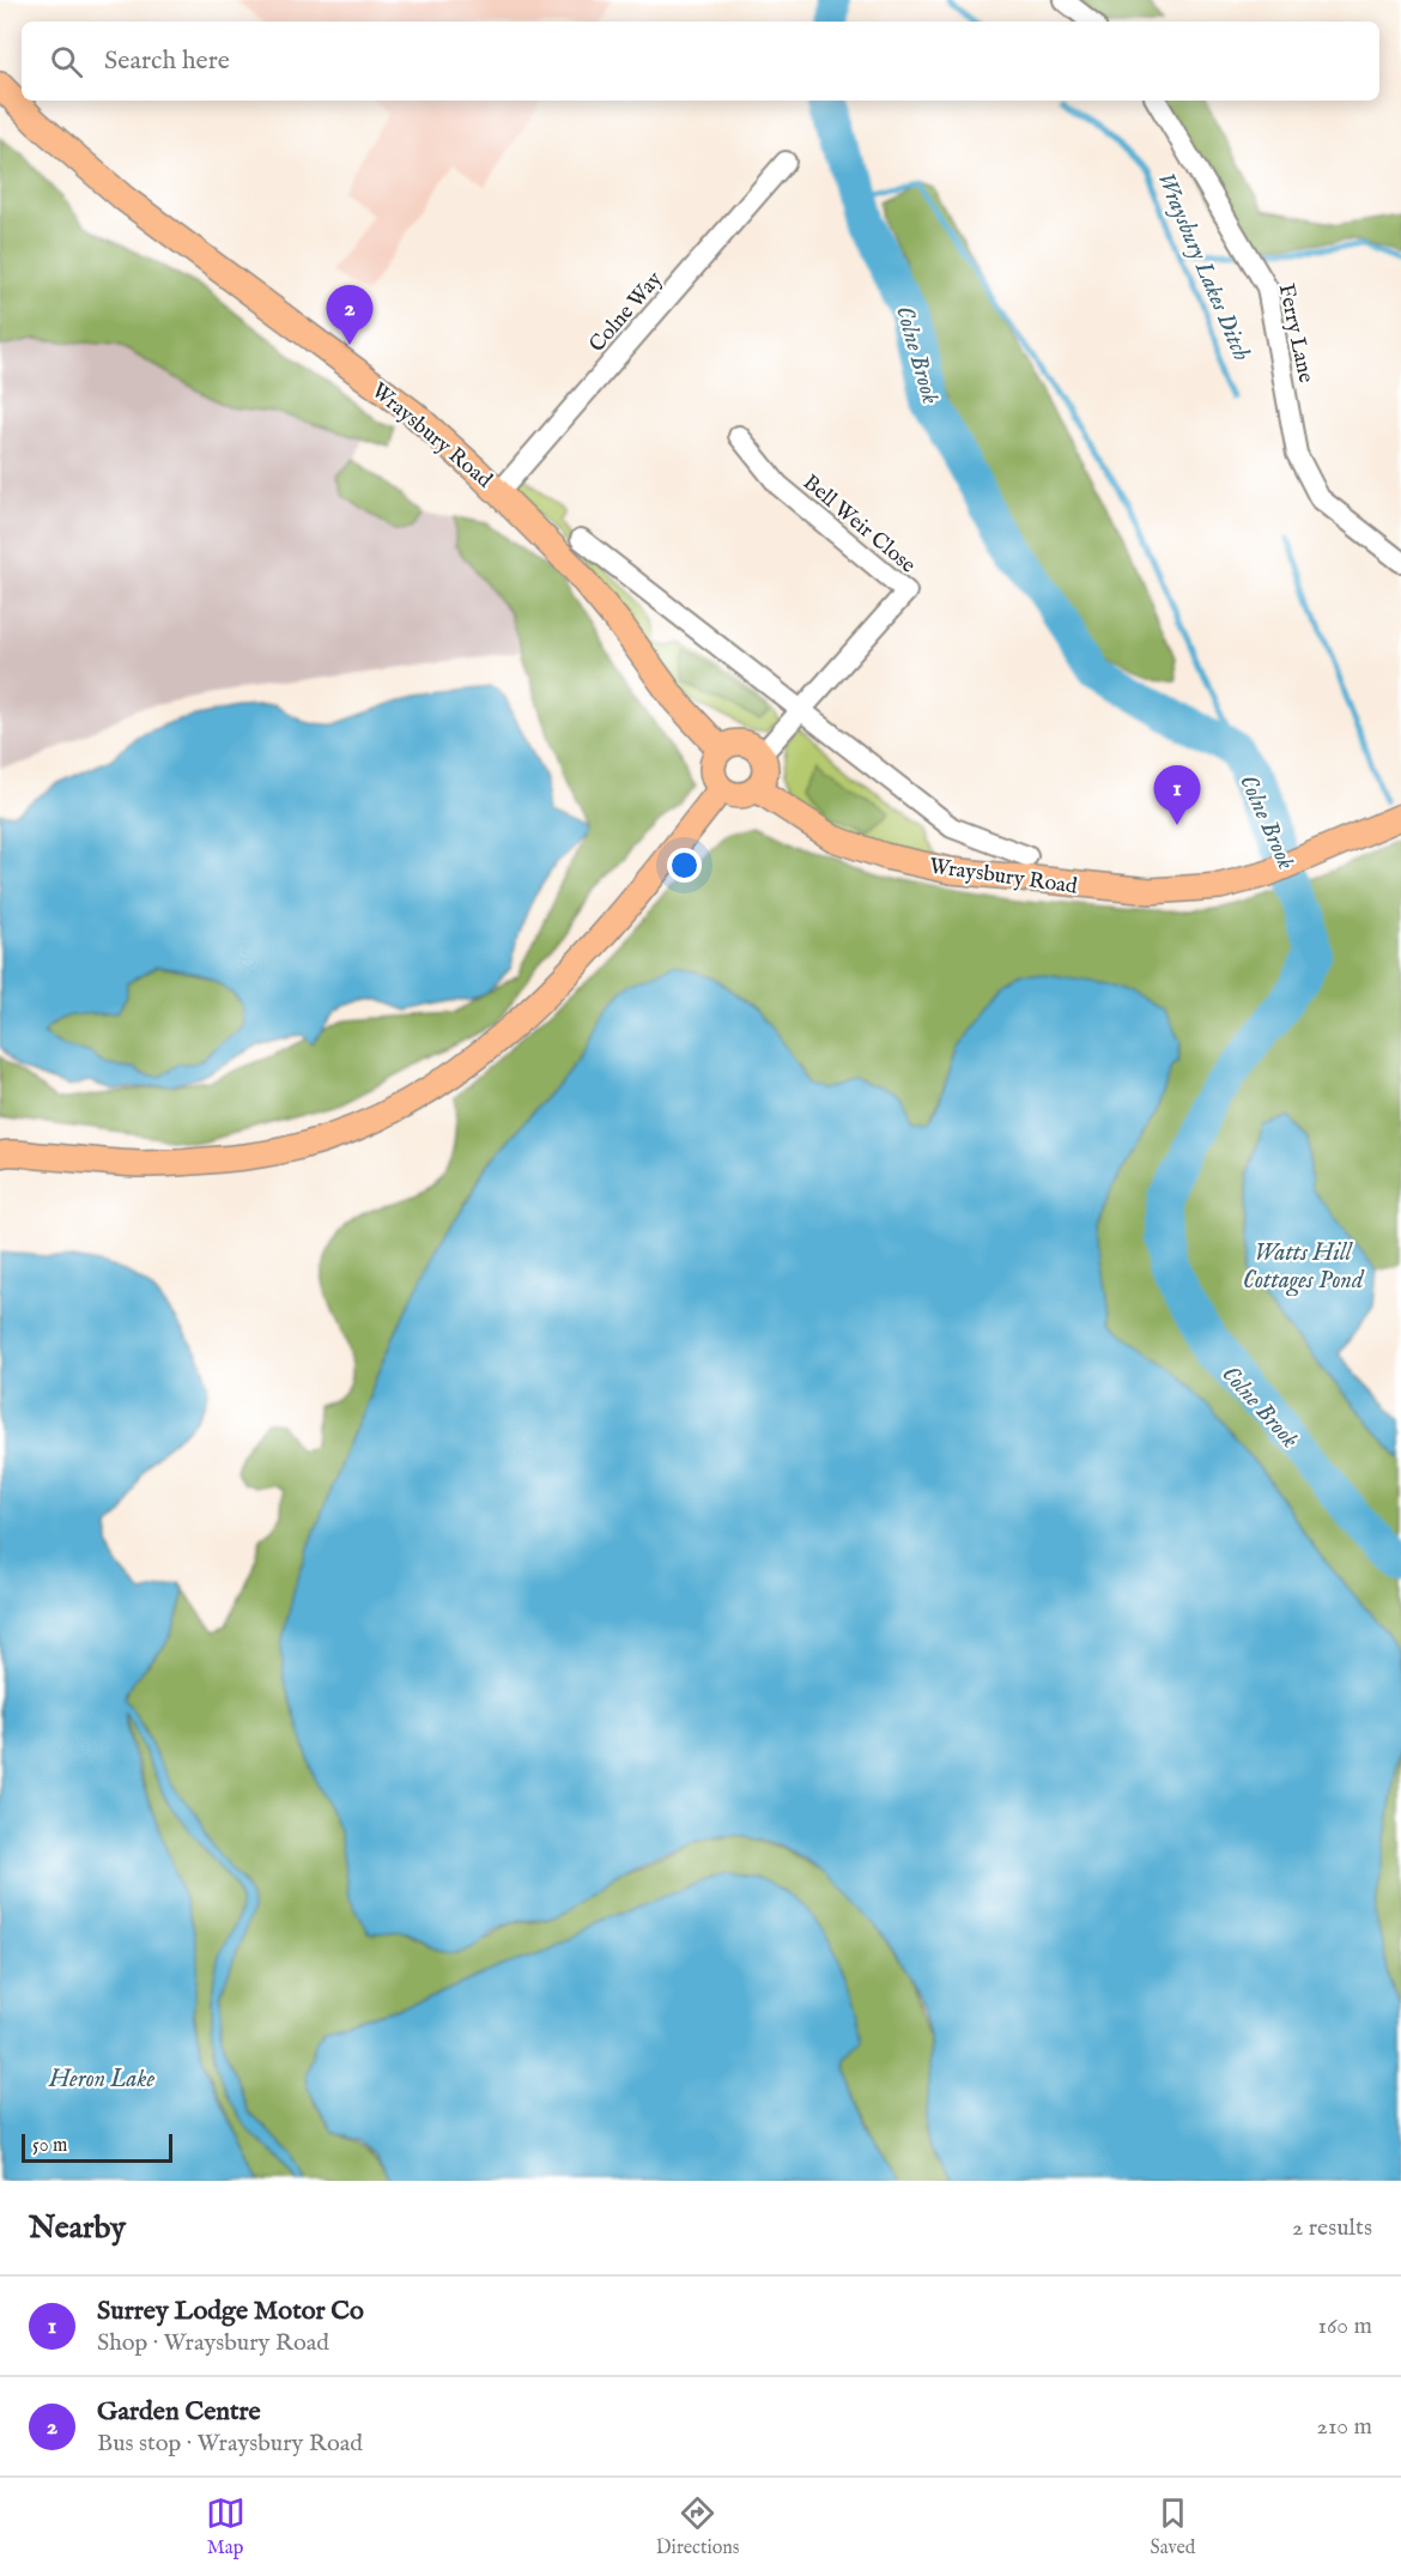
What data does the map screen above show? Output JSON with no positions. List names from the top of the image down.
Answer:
{
  "streets": {
    "main road": ["Wraysbury Road"],
    "street": ["Colne Way", "Ferry Lane", "Bell Weir Close"]
  },
  "crossings": [
    ["Colne Way", "Wraysbury Road"],
    ["Wraysbury Road", "Bell Weir Close"]
  ],
  "water": [
    "Wraysbury Lakes Ditch",
    "Colne Brook",
    "Watts Hill Cottages Pond",
    "Heron Lake"
  ],
  "scale_bar": "50 m",
  "page": {
    "search": "Search here",
    "pins": ["2", "1"],
    "scale": "50 m",
    "heading": ["Nearby", "2 results"],
    "list": [
      {
        "mark": "1",
        "name": "Surrey Lodge Motor Co",
        "note": "Shop · Wraysbury Road",
        "value": "160 m"
      },
      {
        "mark": "2",
        "name": "Garden Centre",
        "note": "Bus stop · Wraysbury Road",
        "value": "210 m"
      }
    ],
    "nav": ["Map", "Directions", "Saved"]
  }
}
